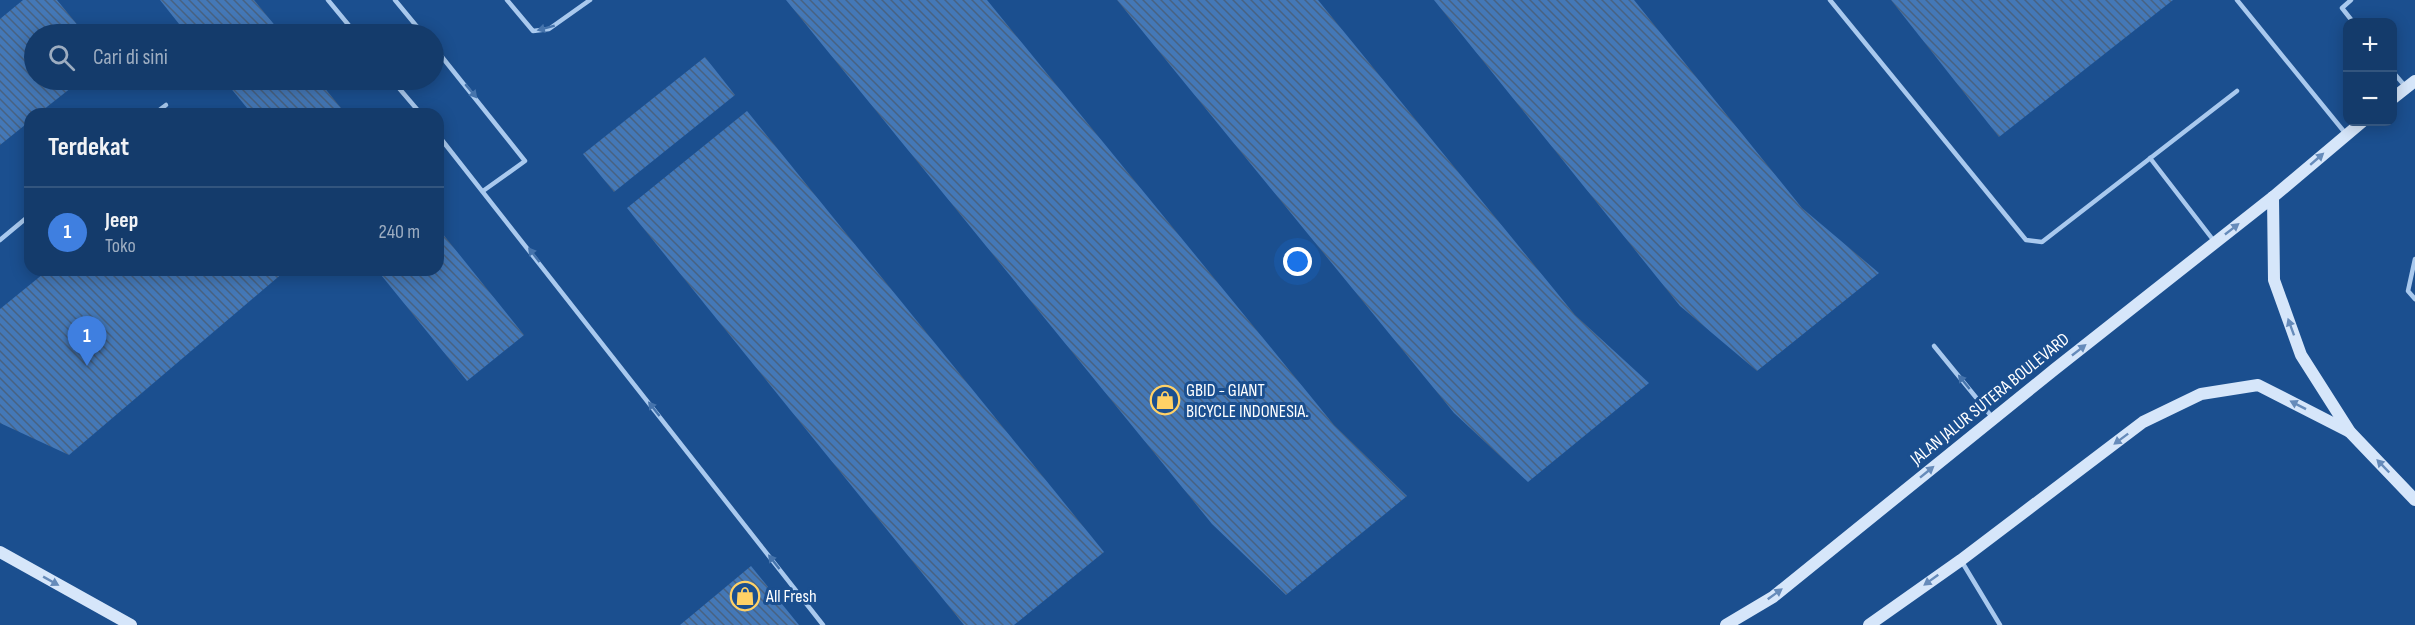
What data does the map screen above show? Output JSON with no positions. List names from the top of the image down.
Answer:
{
  "streets": {
    "main road": ["JALAN JALUR SUTERA BOULEVARD"]
  },
  "one_way": ["JALAN JALUR SUTERA BOULEVARD"],
  "places": {
    "shop": ["GBID - GIANT BICYCLE INDONESIA.", "All Fresh"]
  },
  "page": {
    "map_buttons": ["+", "−"],
    "search": "Cari di sini",
    "heading": "Terdekat",
    "list": [
      {
        "mark": "1",
        "name": "Jeep",
        "note": "Toko",
        "value": "240 m"
      }
    ],
    "pins": "1"
  }
}
